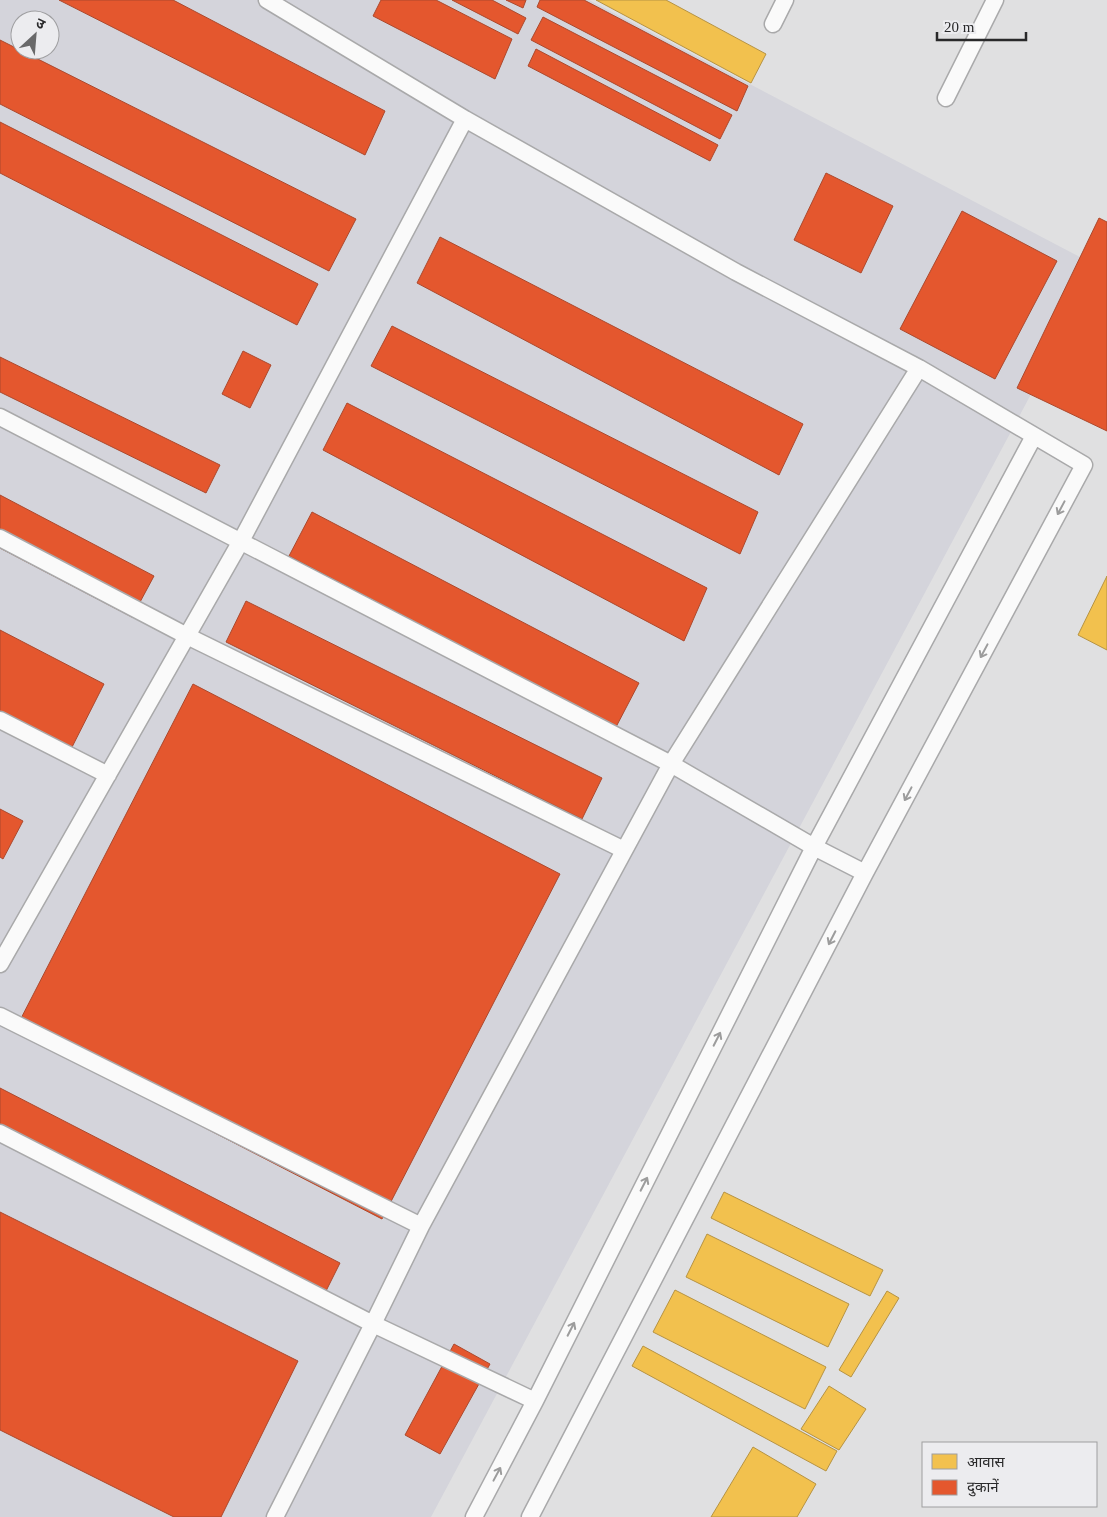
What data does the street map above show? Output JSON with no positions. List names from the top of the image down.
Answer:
{
  "legend": ["आवास", "दुकानें"],
  "scale_bar": "20 m",
  "north": "top right"
}
